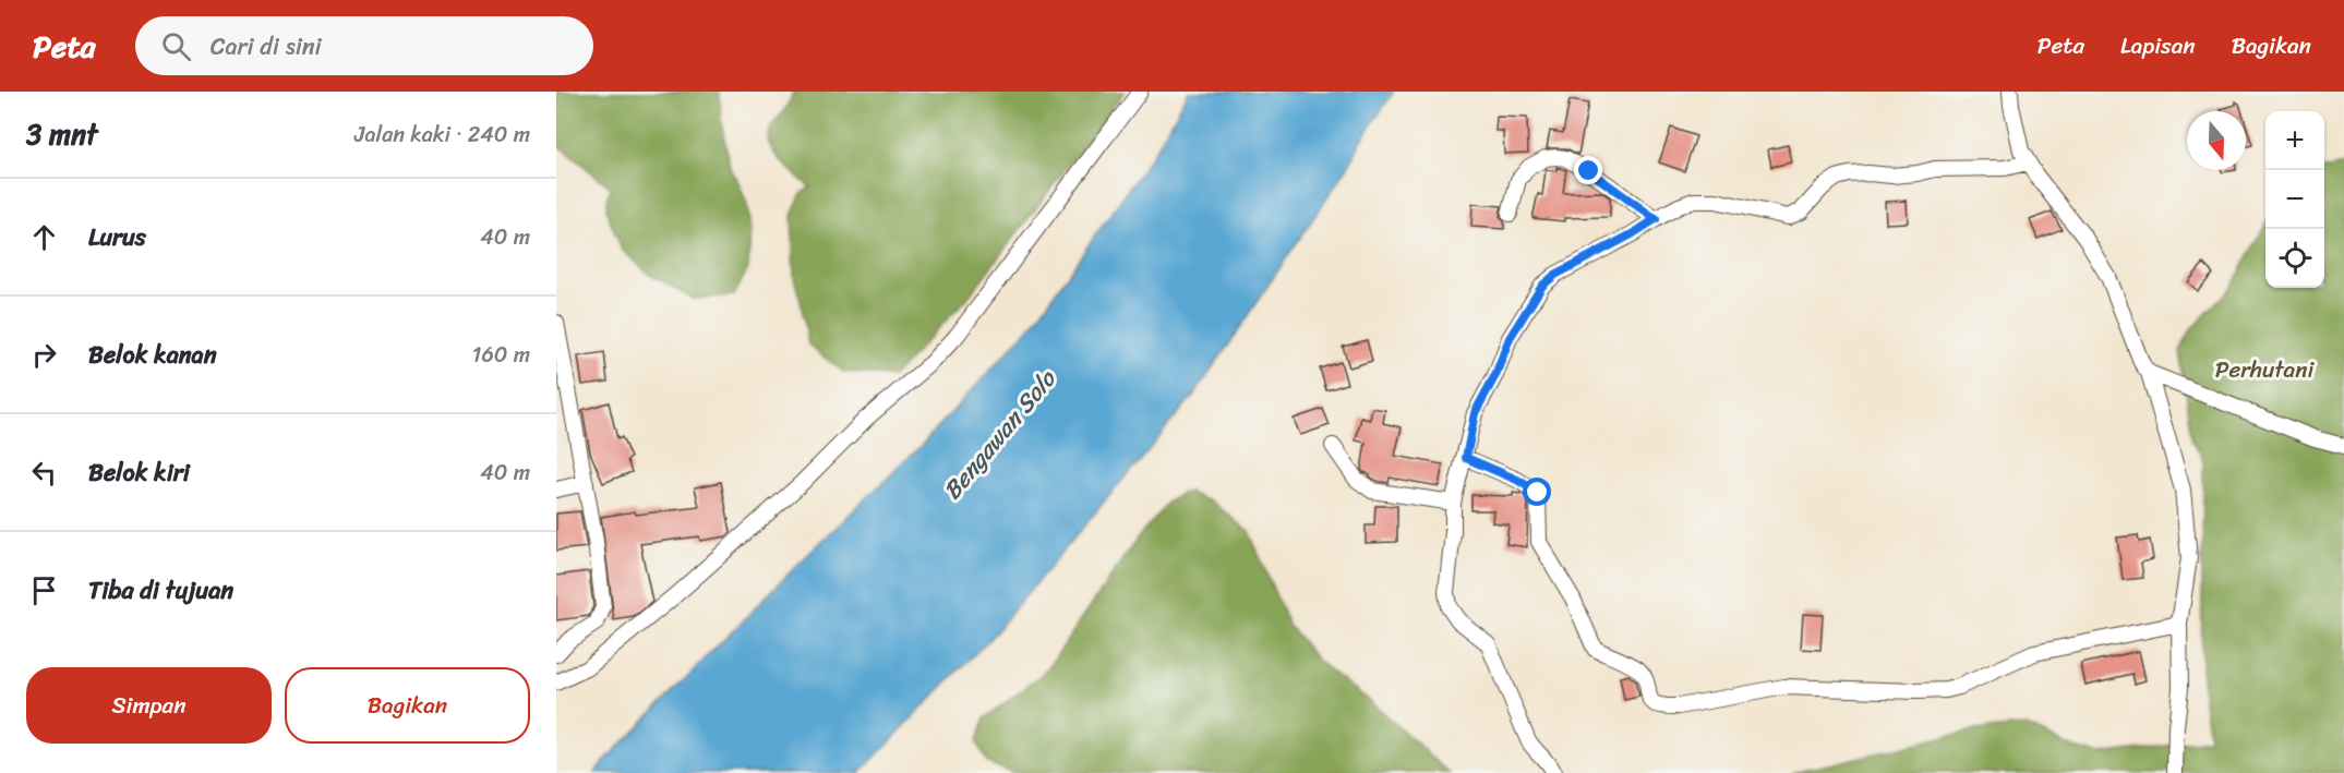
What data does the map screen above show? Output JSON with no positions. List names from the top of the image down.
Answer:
{
  "water": ["Bengawan Solo"],
  "parks": ["Perhutani"],
  "north": "bottom",
  "page": {
    "header": "Peta",
    "search": "Cari di sini",
    "nav": ["Peta", "Lapisan", "Bagikan"],
    "heading": ["3 mnt", "Jalan kaki · 240 m"],
    "map_buttons": ["+", "−"],
    "list": [
      ["Lurus", "40 m"],
      ["Belok kanan", "160 m"],
      ["Belok kiri", "40 m"],
      "Tiba di tujuan"
    ],
    "buttons": ["Simpan", "Bagikan"]
  }
}
